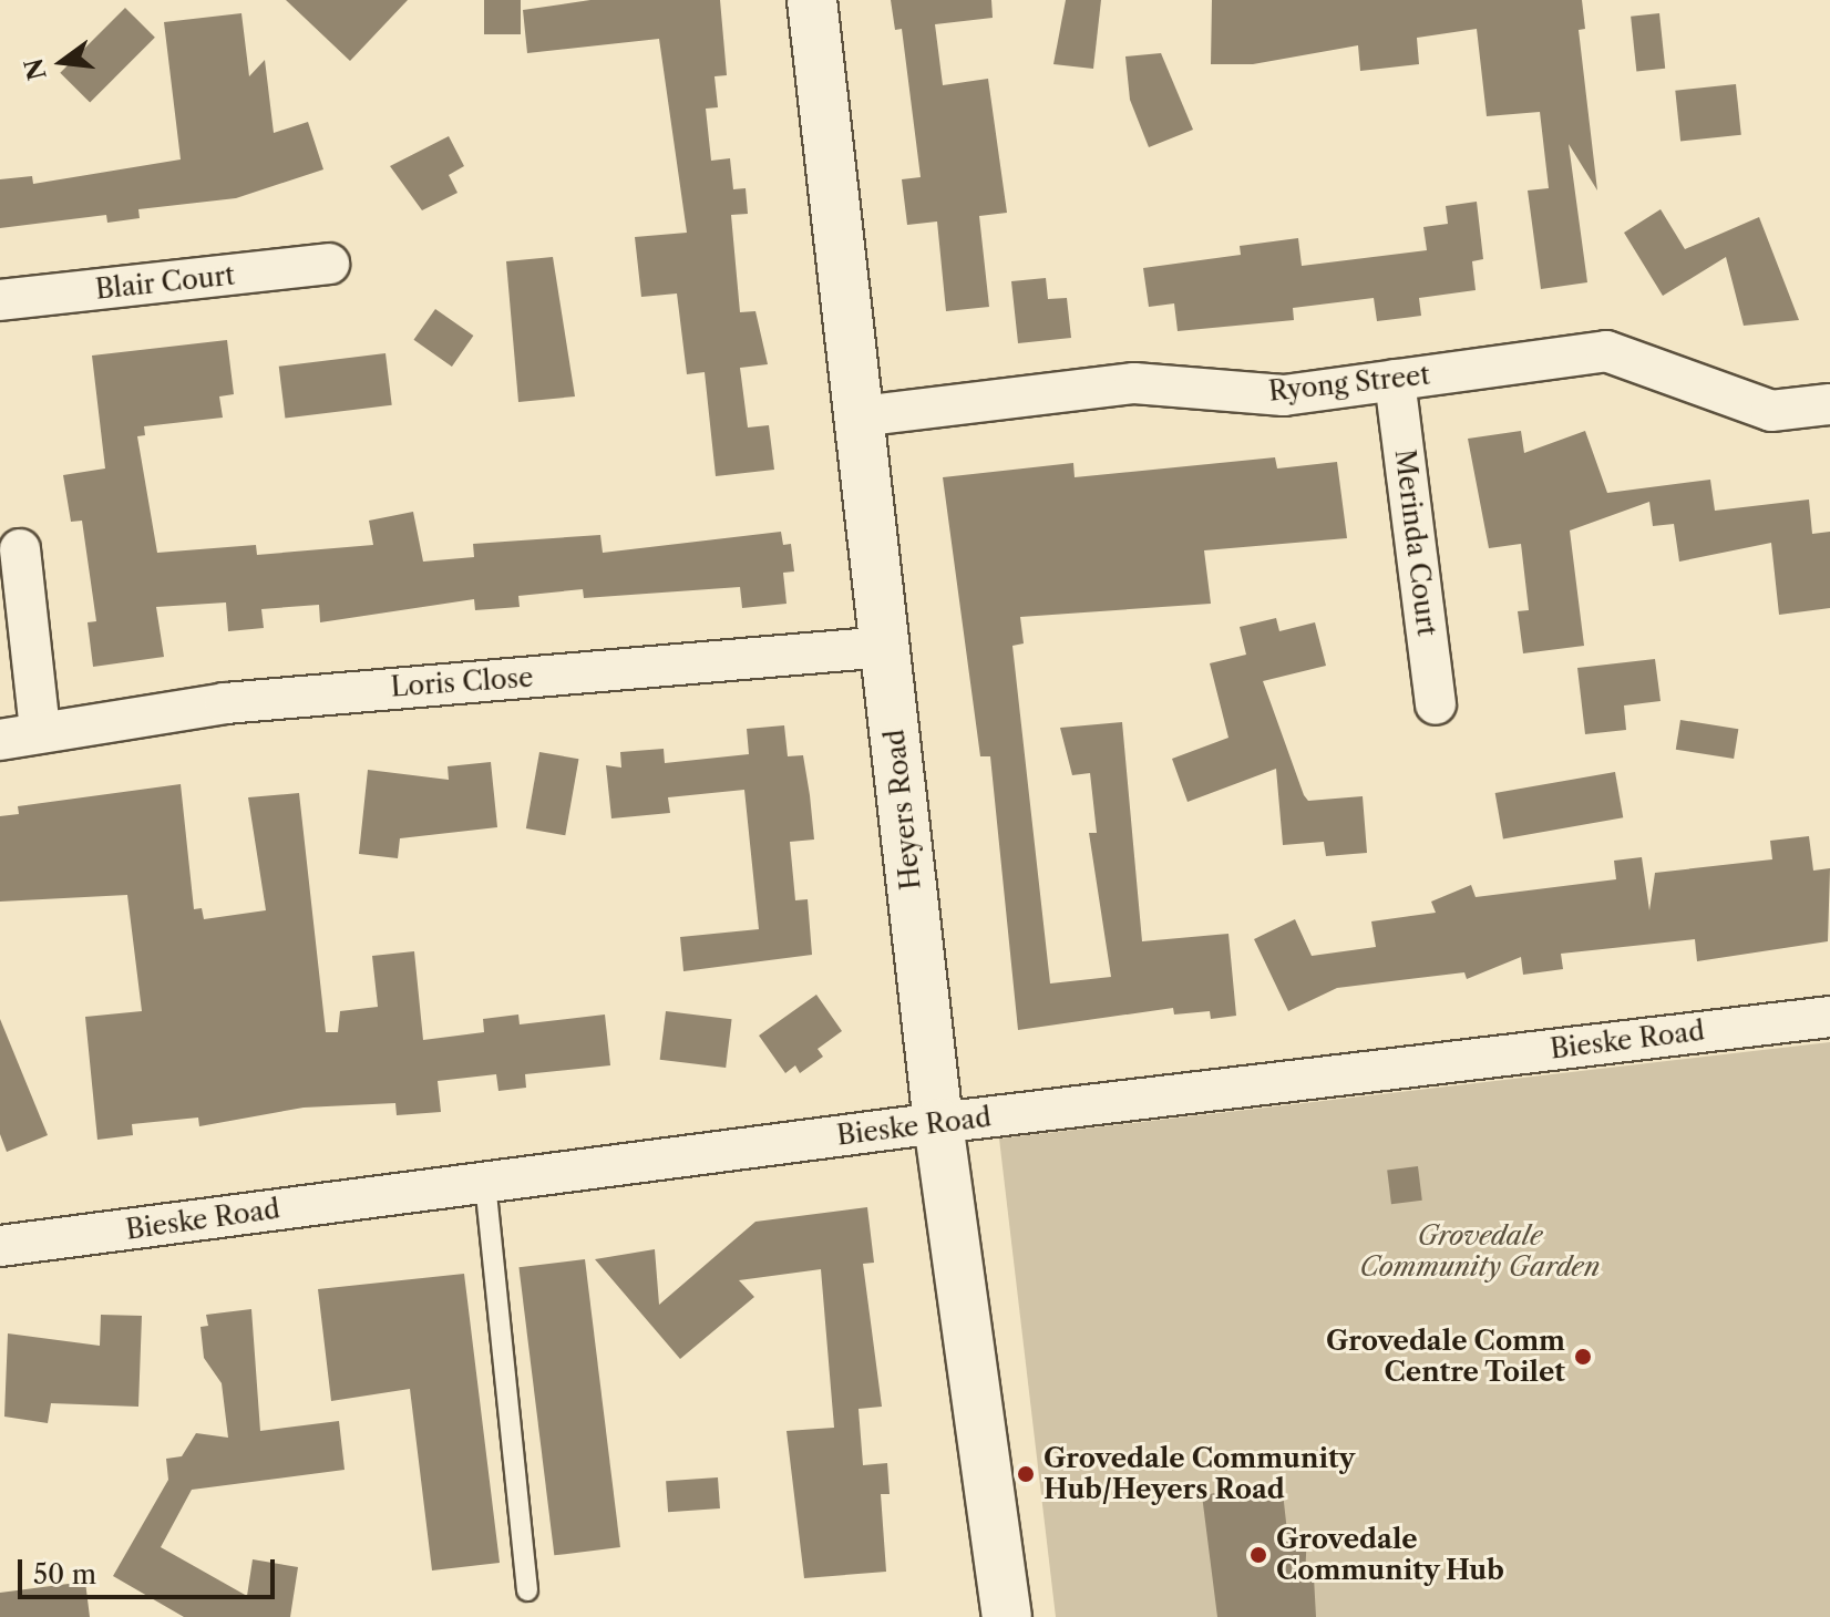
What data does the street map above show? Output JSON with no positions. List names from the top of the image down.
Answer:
{
  "streets": {
    "street": [
      "Blair Court",
      "Ryong Street",
      "Merinda Court",
      "Loris Close",
      "Heyers Road",
      "Bieske Road"
    ]
  },
  "crossings": [
    ["Ryong Street", "Merinda Court"],
    ["Ryong Street", "Heyers Road"],
    ["Loris Close", "Heyers Road"],
    ["Heyers Road", "Bieske Road"]
  ],
  "parks": ["Grovedale Community Garden"],
  "places": ["Grovedale Comm Centre Toilet", "Grovedale Community Hub/Heyers Road", "Grovedale Community Hub"],
  "scale_bar": "50 m",
  "north": "left"
}
